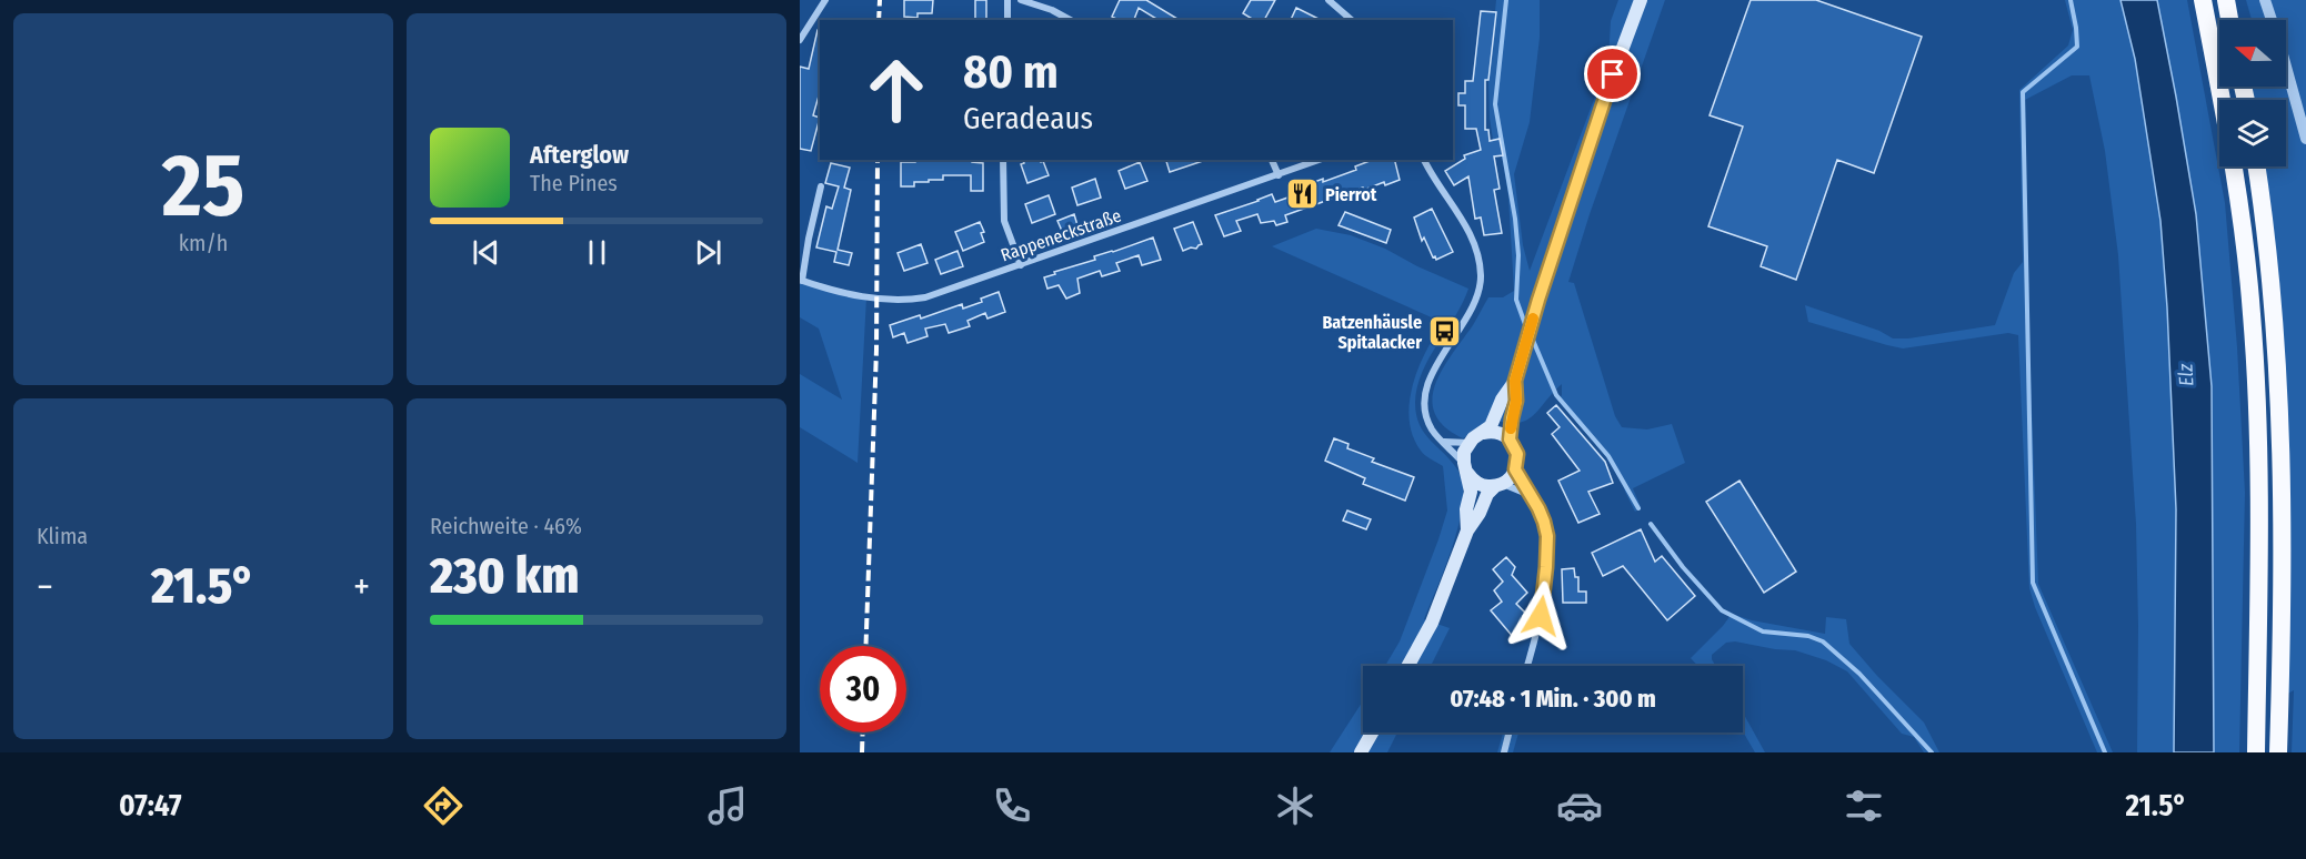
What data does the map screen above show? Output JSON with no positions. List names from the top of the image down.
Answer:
{
  "streets": {
    "street": ["Rappeneckstraße"]
  },
  "water": ["Elz"],
  "places": {
    "restaurant": ["Pierrot"],
    "bus stop": ["Batzenhäusle Spitalacker"]
  },
  "north": "left",
  "page": {
    "tile": [
      ["25", "km/h"],
      "Klima",
      ["Reichweite · 46%", "230 km"]
    ],
    "turn": ["80 m", "Geradeaus"],
    "song": ["Afterglow", "The Pines"],
    "heat": ["−", "21.5°", "+"],
    "limit": "30",
    "trip": "07:48 · 1 Min. · 300 m",
    "tabs": ["07:47", "21.5°"]
  }
}
